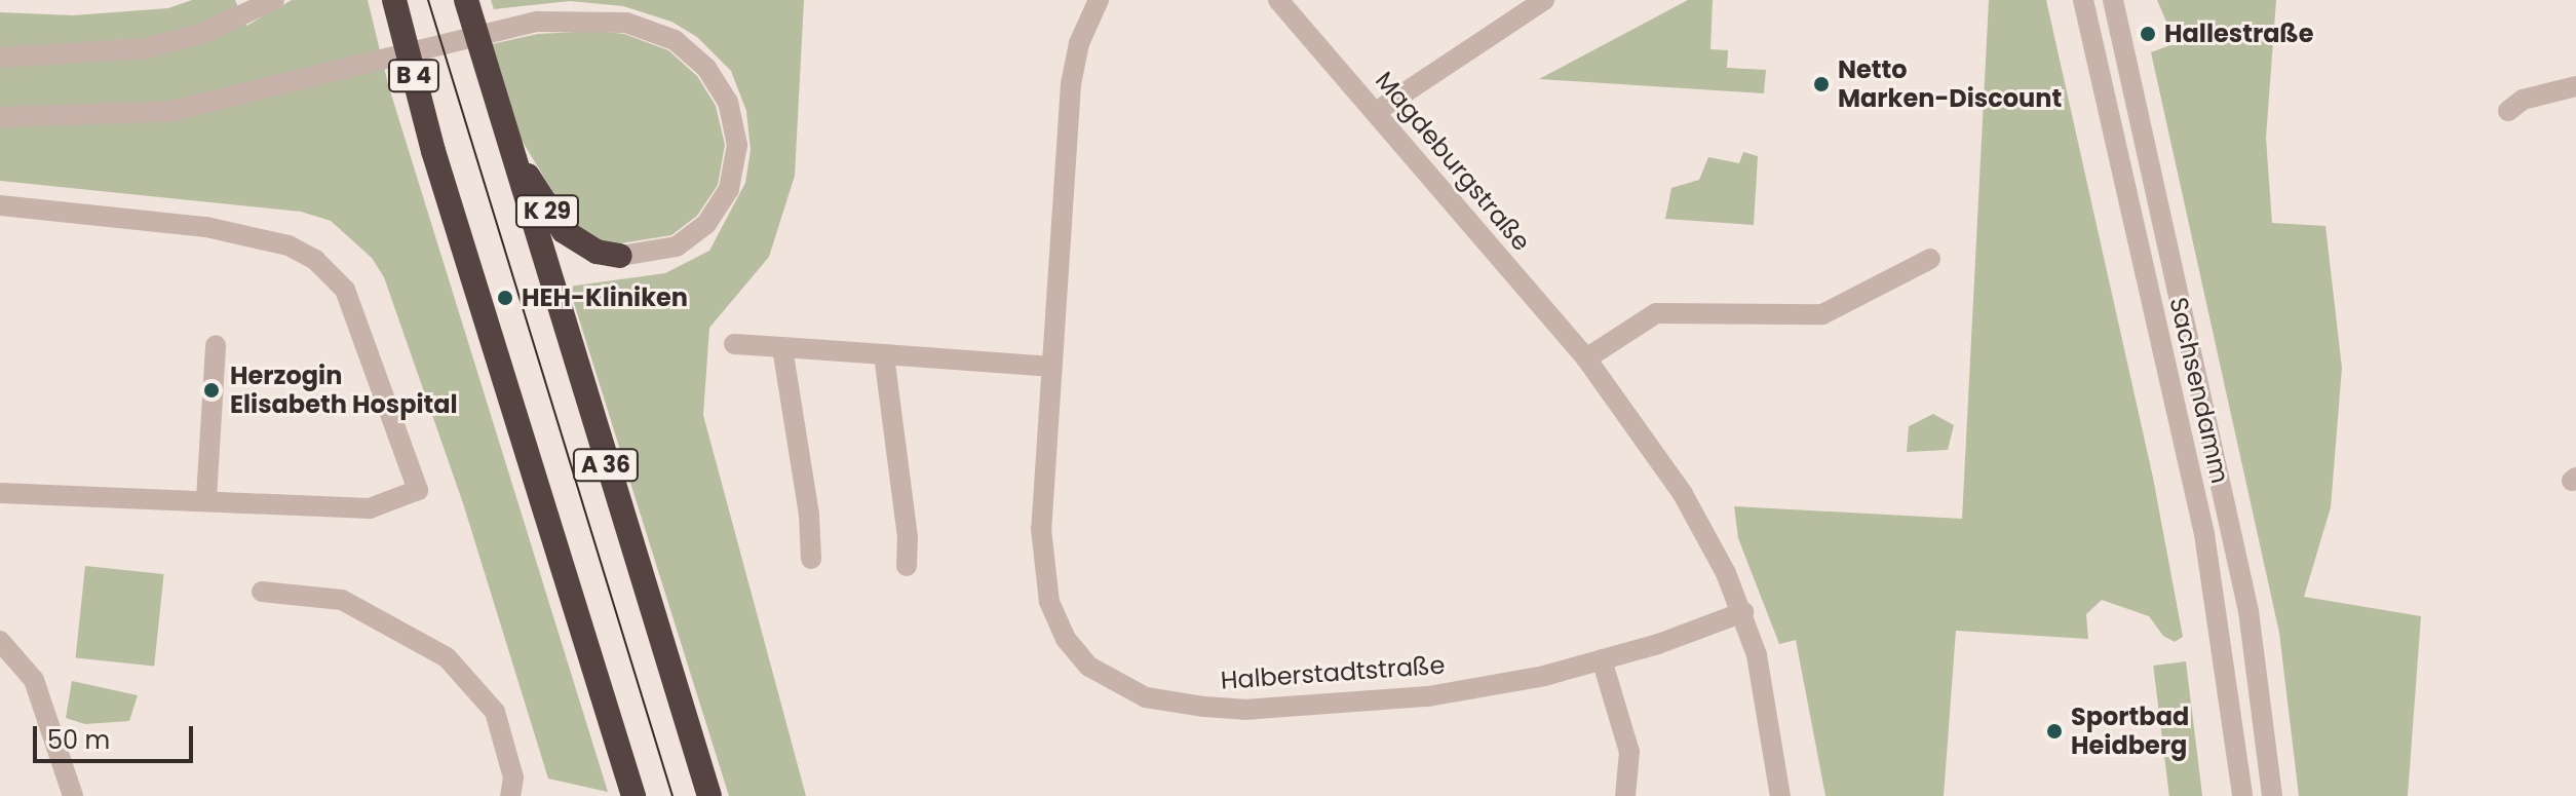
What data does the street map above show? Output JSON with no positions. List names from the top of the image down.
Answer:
{
  "streets": {
    "highway": ["B 4", "K 29", "A 36"],
    "street": ["Magdeburgstraße", "Sachsendamm", "Halberstadtstraße"]
  },
  "crossings": [
    ["B 4", "A 36"],
    ["Magdeburgstraße", "Halberstadtstraße"],
    ["K 29", "A 36"]
  ],
  "places": [
    "Hallestraße",
    "Netto Marken-Discount",
    "HEH-Kliniken",
    "Herzogin Elisabeth Hospital",
    "Sportbad Heidberg"
  ],
  "scale_bar": "50 m"
}
